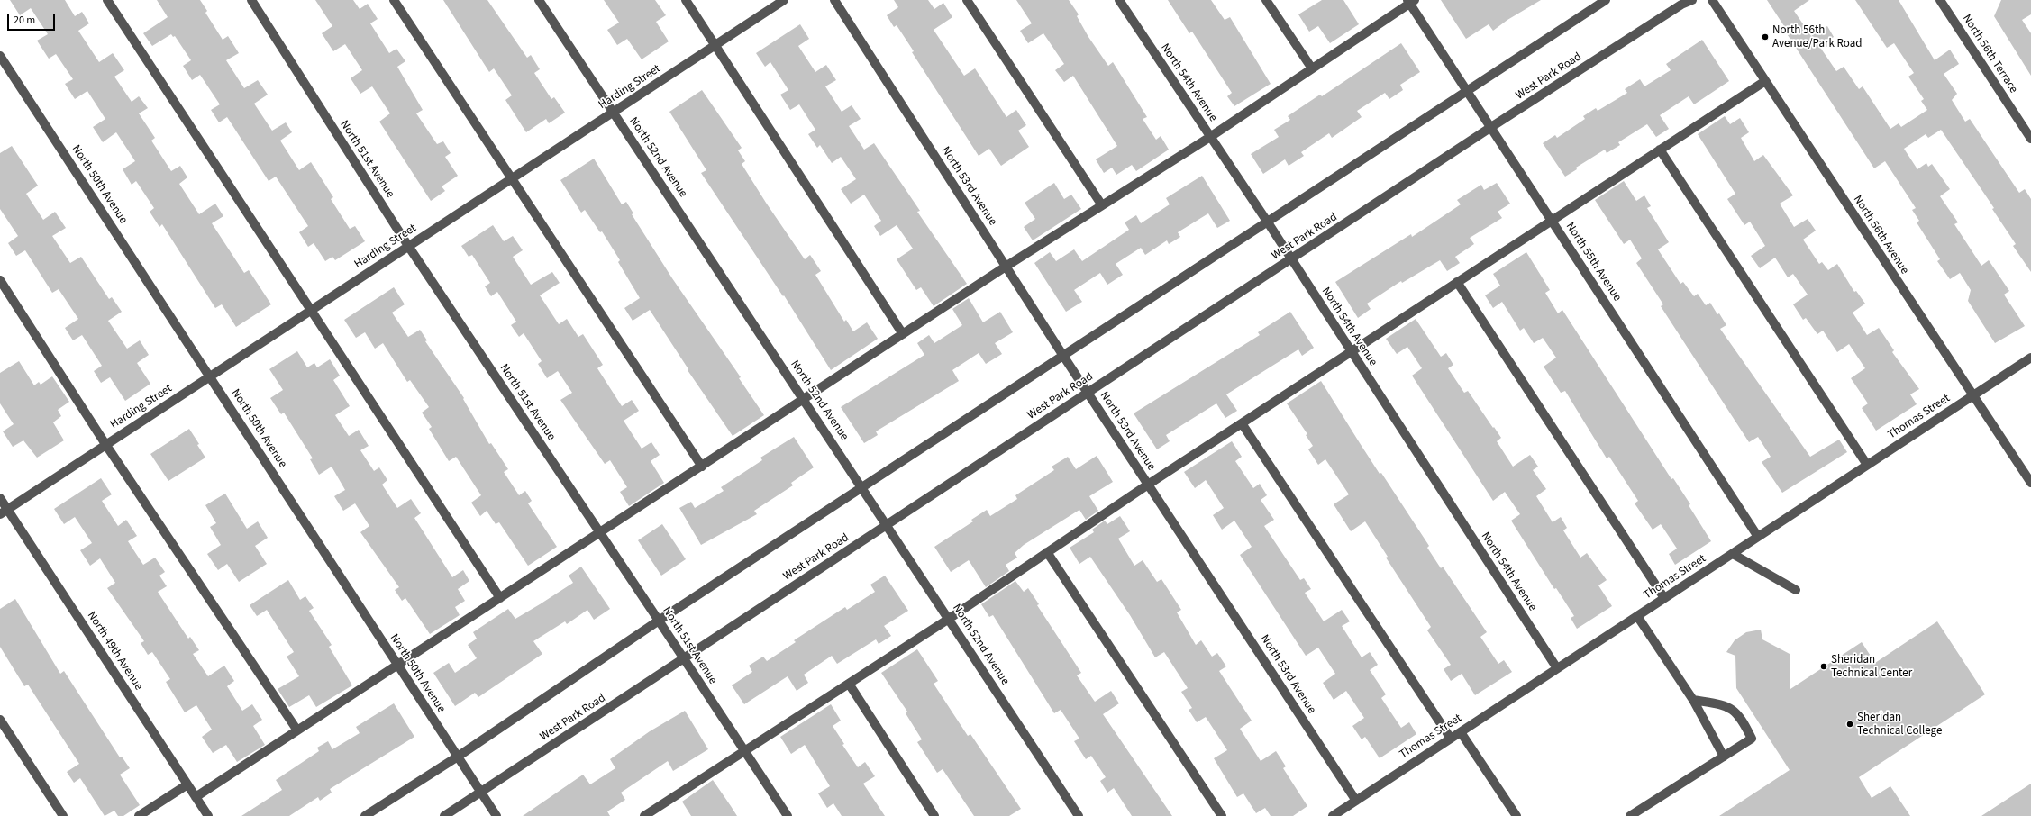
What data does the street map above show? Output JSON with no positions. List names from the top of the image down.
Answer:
{
  "streets": {
    "street": [
      "North 56th Terrace",
      "West Park Road",
      "North 54th Avenue",
      "Harding Street",
      "North 52nd Avenue",
      "North 51st Avenue",
      "North 50th Avenue",
      "North 53rd Avenue",
      "North 56th Avenue",
      "North 55th Avenue",
      "Thomas Street",
      "North 49th Avenue"
    ]
  },
  "crossings": [
    ["West Park Road", "North 54th Avenue"],
    ["West Park Road", "North 52nd Avenue"],
    ["West Park Road", "North 51st Avenue"],
    ["West Park Road", "North 50th Avenue"],
    ["West Park Road", "North 53rd Avenue"],
    ["West Park Road", "North 55th Avenue"],
    ["North 54th Avenue", "Thomas Street"],
    ["Harding Street", "North 52nd Avenue"],
    ["Harding Street", "North 51st Avenue"],
    ["Harding Street", "North 50th Avenue"],
    ["Harding Street", "North 49th Avenue"],
    ["North 53rd Avenue", "Thomas Street"],
    ["North 56th Avenue", "Thomas Street"],
    ["North 55th Avenue", "Thomas Street"]
  ],
  "places": ["North 56th Avenue/Park Road", "Sheridan Technical Center", "Sheridan Technical College"],
  "scale_bar": "20 m"
}
